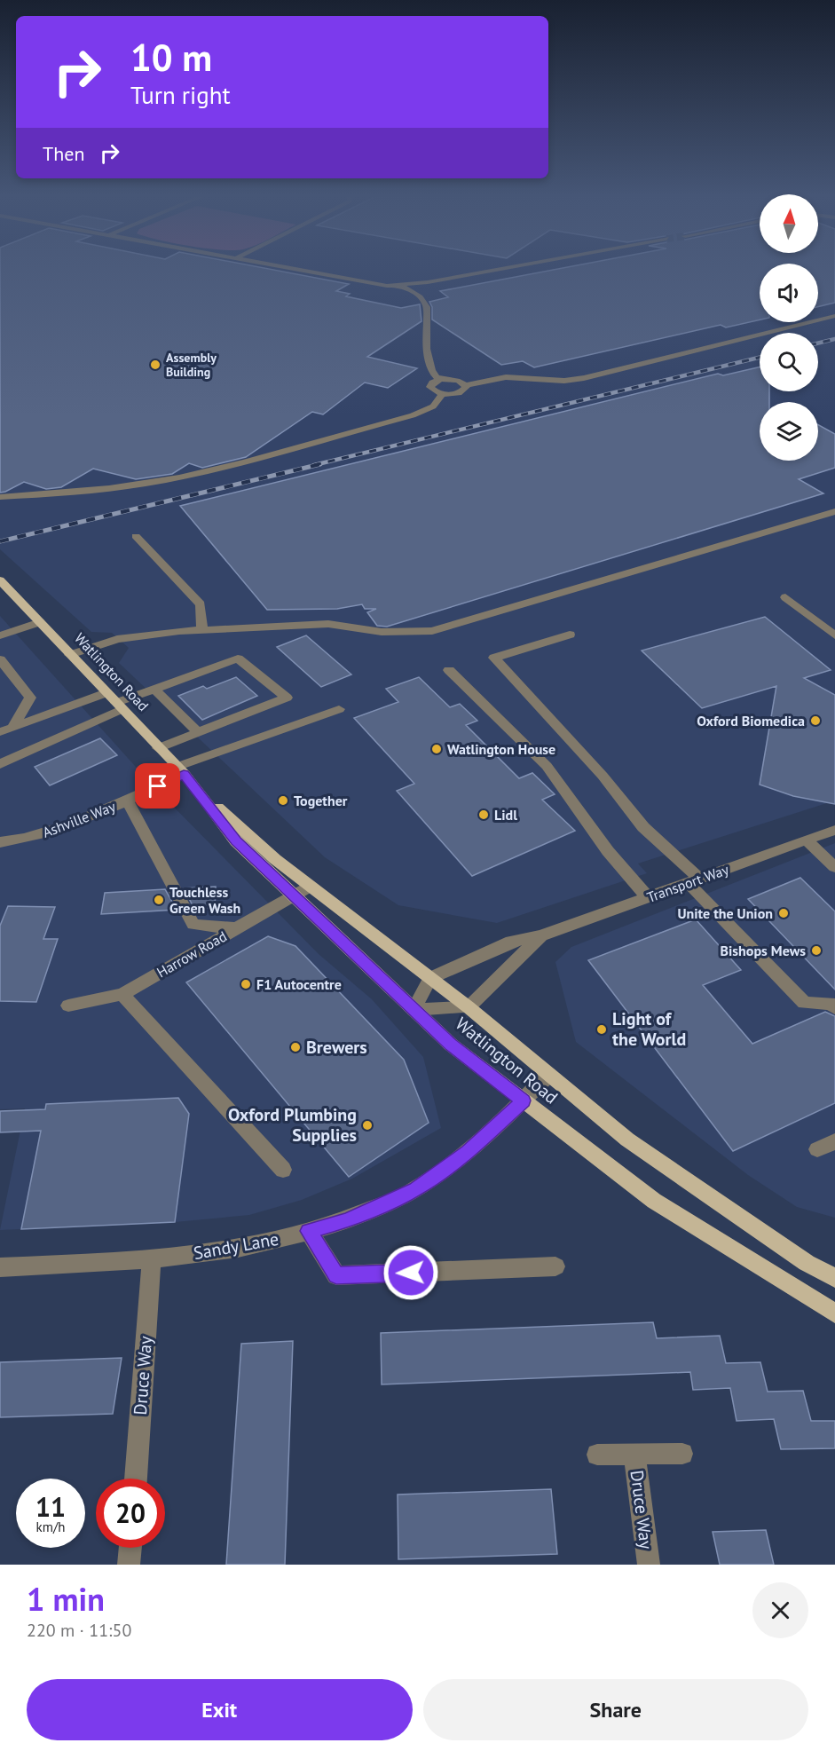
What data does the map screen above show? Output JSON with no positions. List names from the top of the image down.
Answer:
{
  "streets": {
    "main road": ["Watlington Road"],
    "street": [
      "Ashville Way",
      "Transport Way",
      "Harrow Road",
      "Sandy Lane",
      "Druce Way"
    ]
  },
  "crossings": [
    ["Watlington Road", "Ashville Way"],
    ["Watlington Road", "Transport Way"],
    ["Watlington Road", "Harrow Road"],
    ["Watlington Road", "Sandy Lane"],
    ["Sandy Lane", "Druce Way"]
  ],
  "places": [
    "Assembly Building",
    "Oxford Biomedica",
    "Watlington House",
    "Together",
    "Lidl",
    "Touchless Green Wash",
    "Unite the Union",
    "Bishops Mews",
    "F1 Autocentre",
    "Light of the World",
    "Brewers",
    "Oxford Plumbing Supplies"
  ],
  "north": "top",
  "page": {
    "turn": ["10 m", "Turn right"],
    "then": "Then",
    "speed": "11 km/h",
    "limit": "20",
    "heading": ["1 min", "220 m · 11:50"],
    "buttons": ["Exit", "Share"]
  }
}
